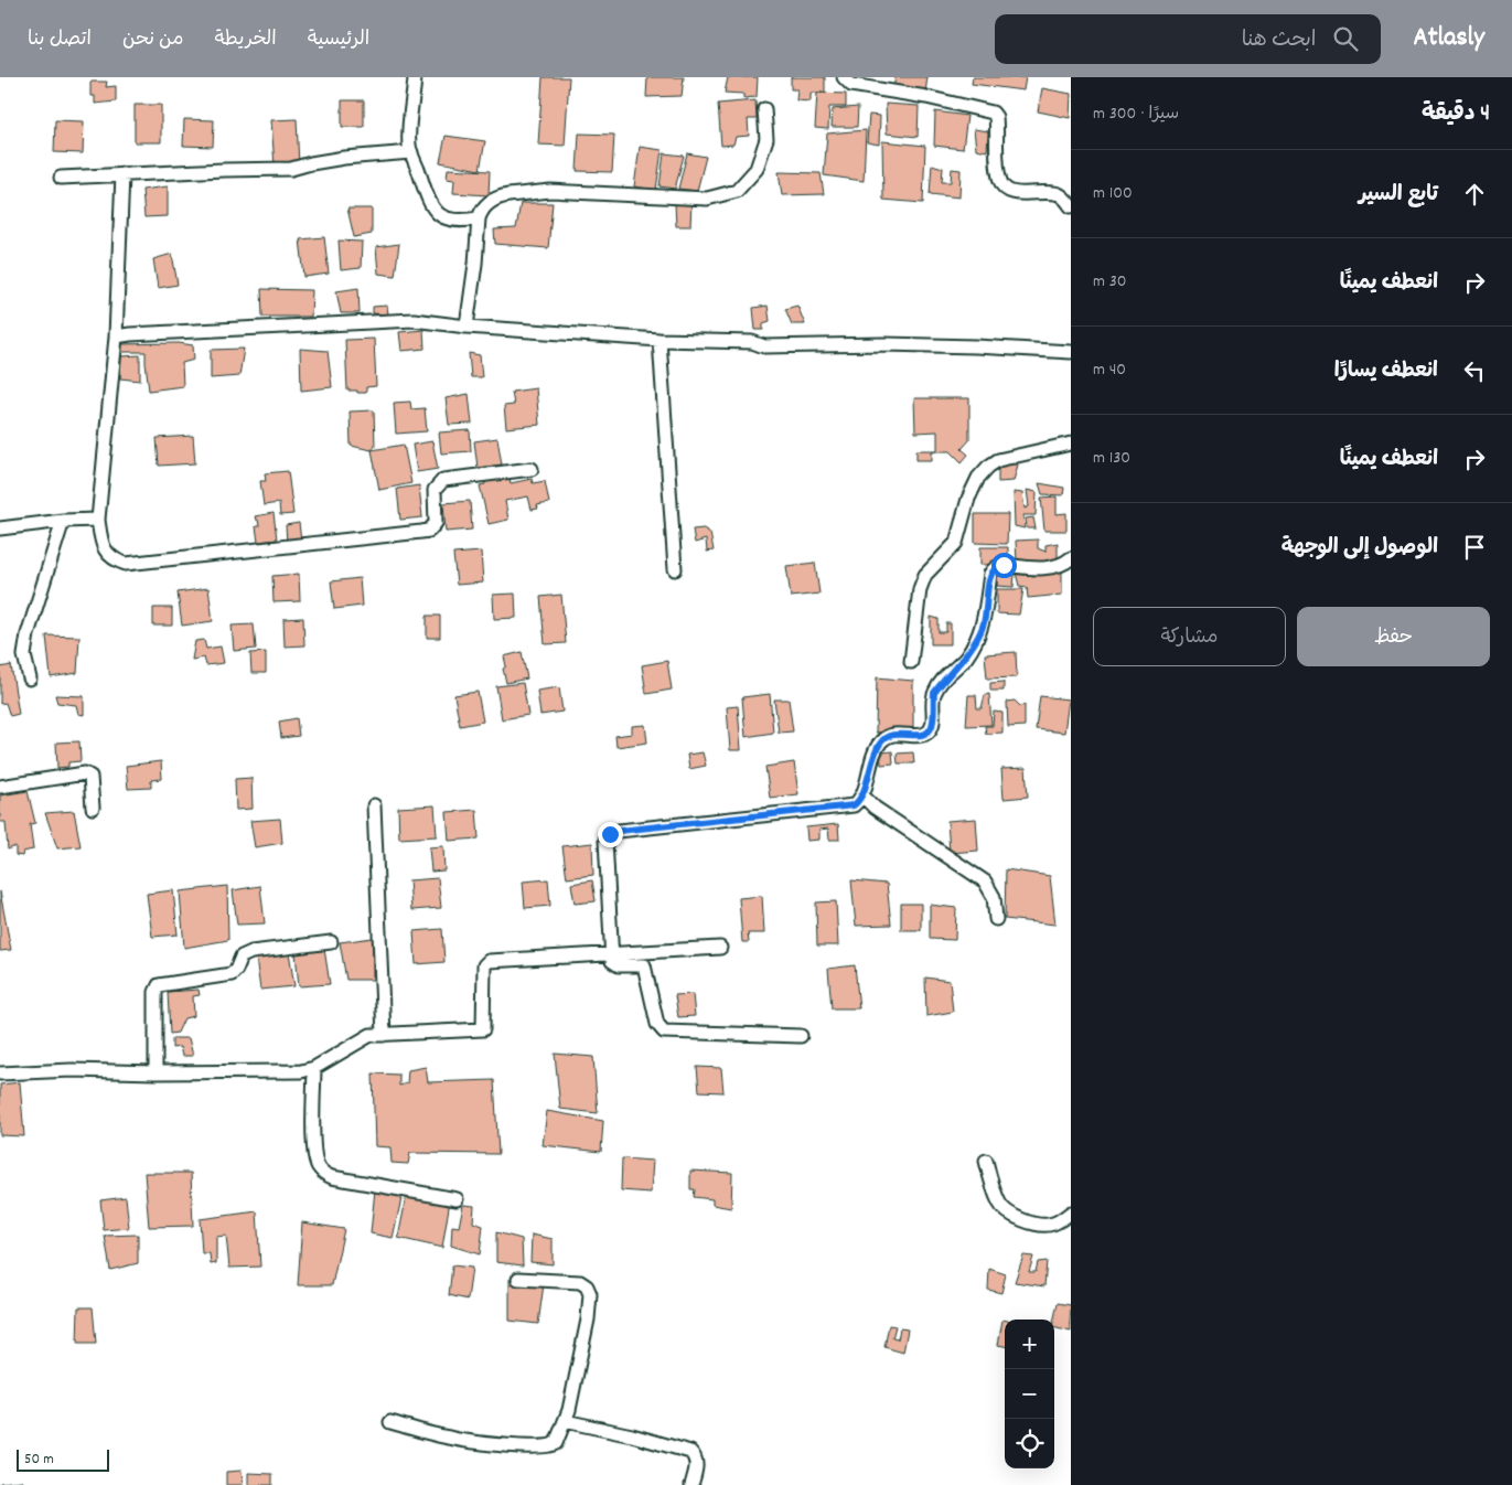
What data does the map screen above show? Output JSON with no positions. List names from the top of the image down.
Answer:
{
  "scale_bar": "50 m",
  "page": {
    "header": "Atlasly",
    "search": "ابحث هنا",
    "nav": [
      "الرئيسية",
      "الخريطة",
      "من نحن",
      "اتصل بنا"
    ],
    "heading": ["4 دقيقة", "سيرًا · 300 m"],
    "list": [
      ["تابع السير", "100 m"],
      ["انعطف يمينًا", "30 m"],
      ["انعطف يسارًا", "40 m"],
      ["انعطف يمينًا", "130 m"],
      "الوصول إلى الوجهة"
    ],
    "buttons": ["حفظ", "مشاركة"],
    "map_buttons": ["+", "−"],
    "scale": "50 m"
  }
}
